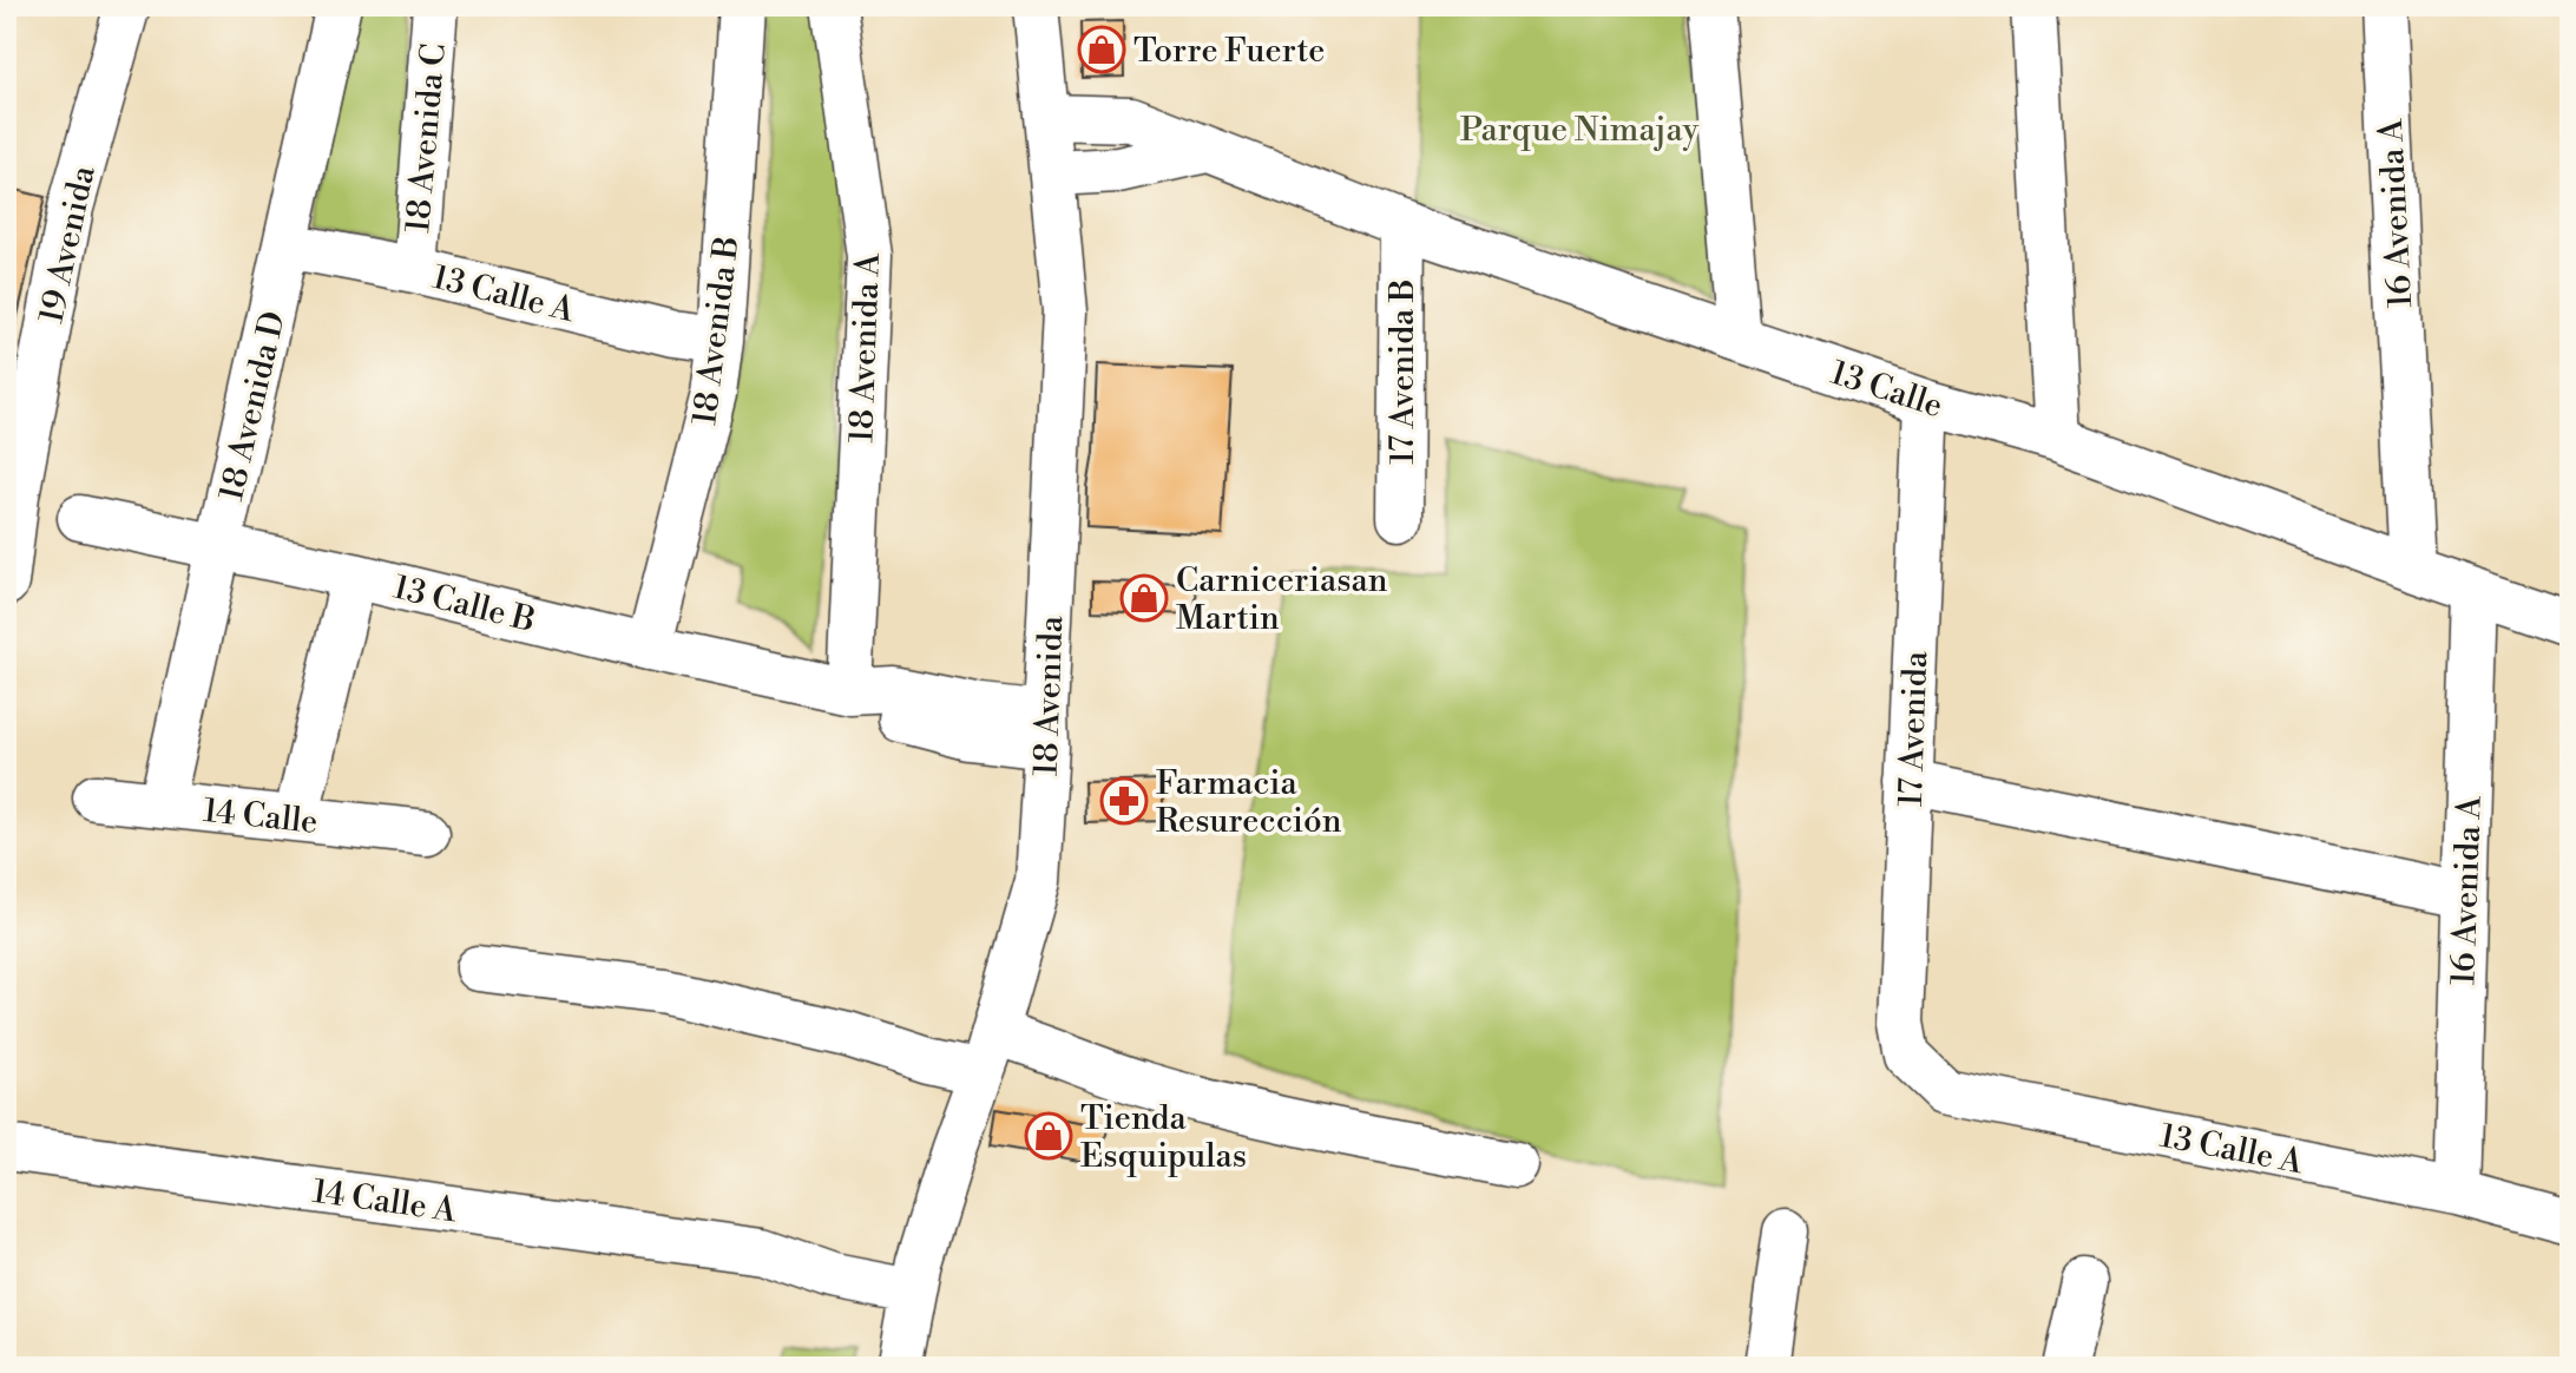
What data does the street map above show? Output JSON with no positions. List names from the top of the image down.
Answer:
{
  "streets": {
    "street": [
      "18 Avenida C",
      "16 Avenida A",
      "19 Avenida",
      "13 Calle A",
      "18 Avenida B",
      "18 Avenida A",
      "17 Avenida B",
      "13 Calle",
      "18 Avenida D",
      "13 Calle B",
      "18 Avenida",
      "17 Avenida",
      "14 Calle",
      "14 Calle A"
    ]
  },
  "crossings": [
    ["18 Avenida C", "13 Calle A"],
    ["16 Avenida A", "13 Calle A"],
    ["16 Avenida A", "13 Calle"],
    ["13 Calle A", "18 Avenida B"],
    ["13 Calle A", "18 Avenida D"],
    ["13 Calle A", "17 Avenida"],
    ["18 Avenida B", "13 Calle B"],
    ["18 Avenida A", "13 Calle B"],
    ["17 Avenida B", "13 Calle"],
    ["13 Calle", "18 Avenida"],
    ["13 Calle", "17 Avenida"],
    ["18 Avenida D", "13 Calle B"],
    ["18 Avenida D", "14 Calle"],
    ["13 Calle B", "18 Avenida"],
    ["18 Avenida", "14 Calle A"]
  ],
  "parks": ["Parque Nimajay"],
  "places": {
    "shop": ["Torre Fuerte", "Carniceriasan Martin", "Tienda Esquipulas"],
    "pharmacy": ["Farmacia Resurección"]
  }
}
